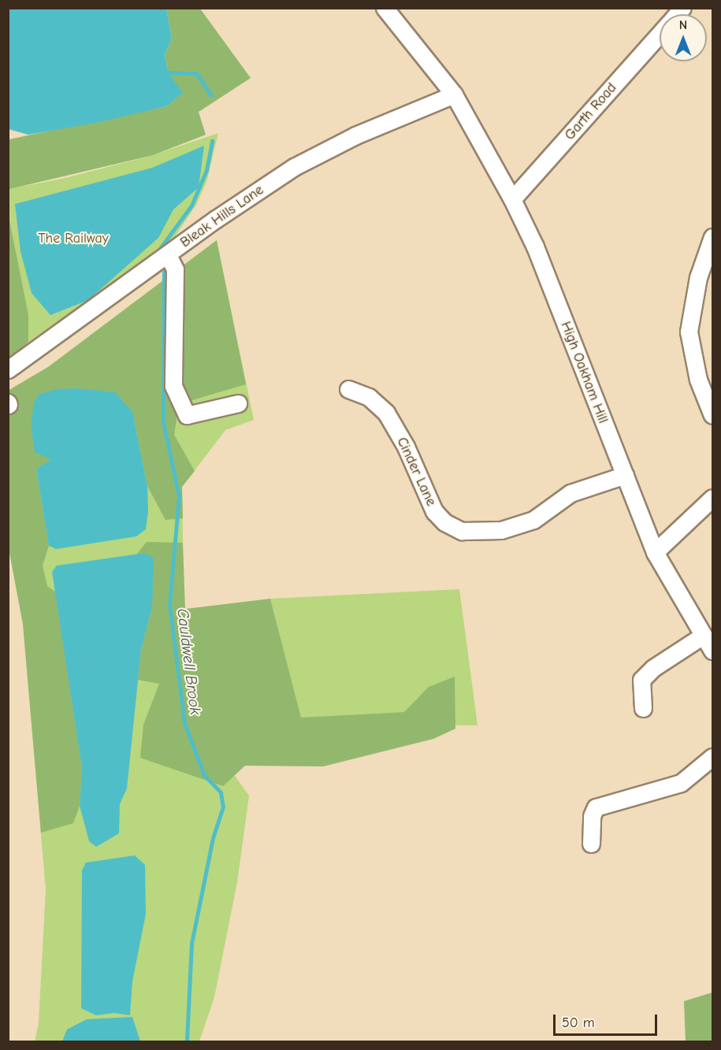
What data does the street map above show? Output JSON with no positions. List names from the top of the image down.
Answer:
{
  "streets": {
    "street": [
      "Garth Road",
      "Bleak Hills Lane",
      "High Oakham Hill",
      "Cinder Lane"
    ]
  },
  "crossings": [
    ["Garth Road", "High Oakham Hill"],
    ["Bleak Hills Lane", "High Oakham Hill"],
    ["High Oakham Hill", "Cinder Lane"]
  ],
  "water": ["Cauldwell Brook"],
  "parks": ["The Railway"],
  "scale_bar": "50 m",
  "north": "top"
}
